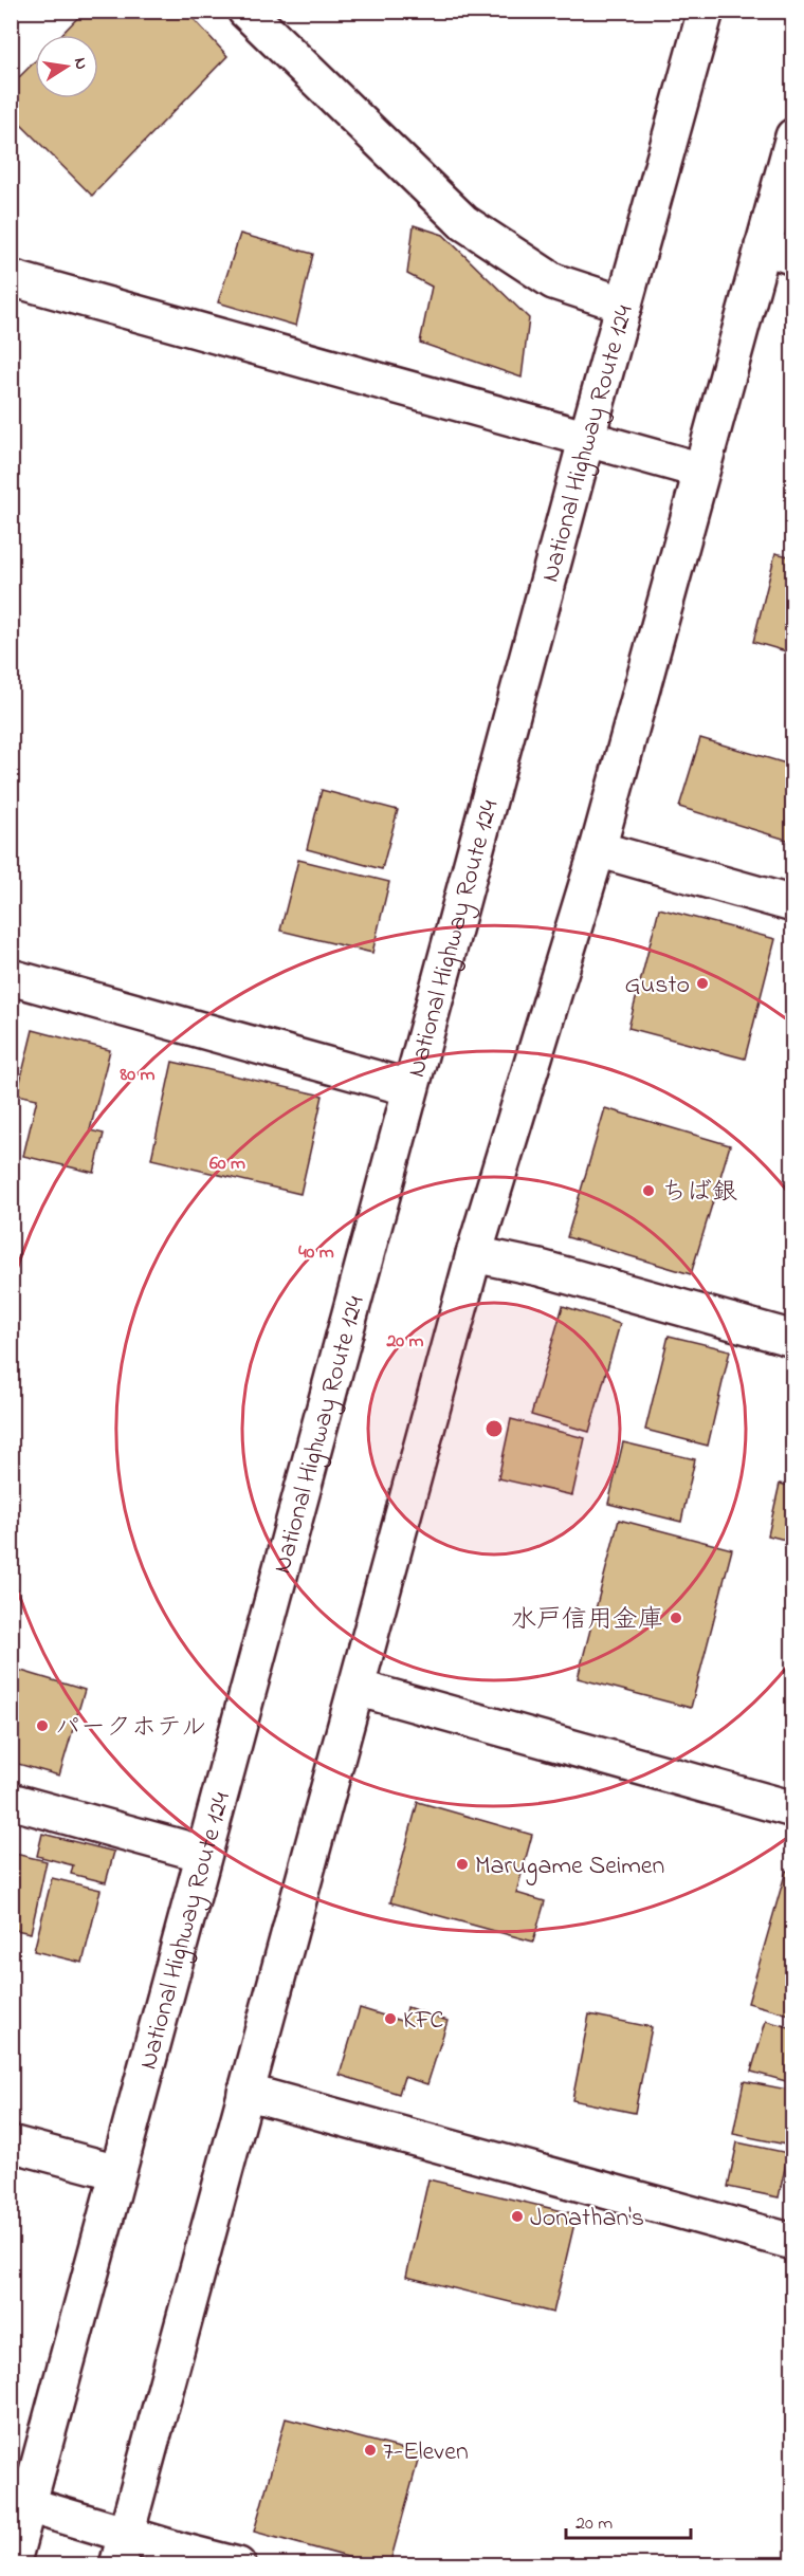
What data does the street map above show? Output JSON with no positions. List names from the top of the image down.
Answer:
{
  "streets": {
    "main road": ["National Highway Route 124"]
  },
  "places": [
    "Gusto",
    "ちば銀",
    "水戸信用金庫",
    "パークホテル",
    "Marugame Seimen",
    "KFC",
    "Jonathan's",
    "7-Eleven"
  ],
  "scale_bar": "20 m",
  "north": "right",
  "rings": [
    "80 m",
    "60 m",
    "40 m",
    "20 m"
  ]
}
